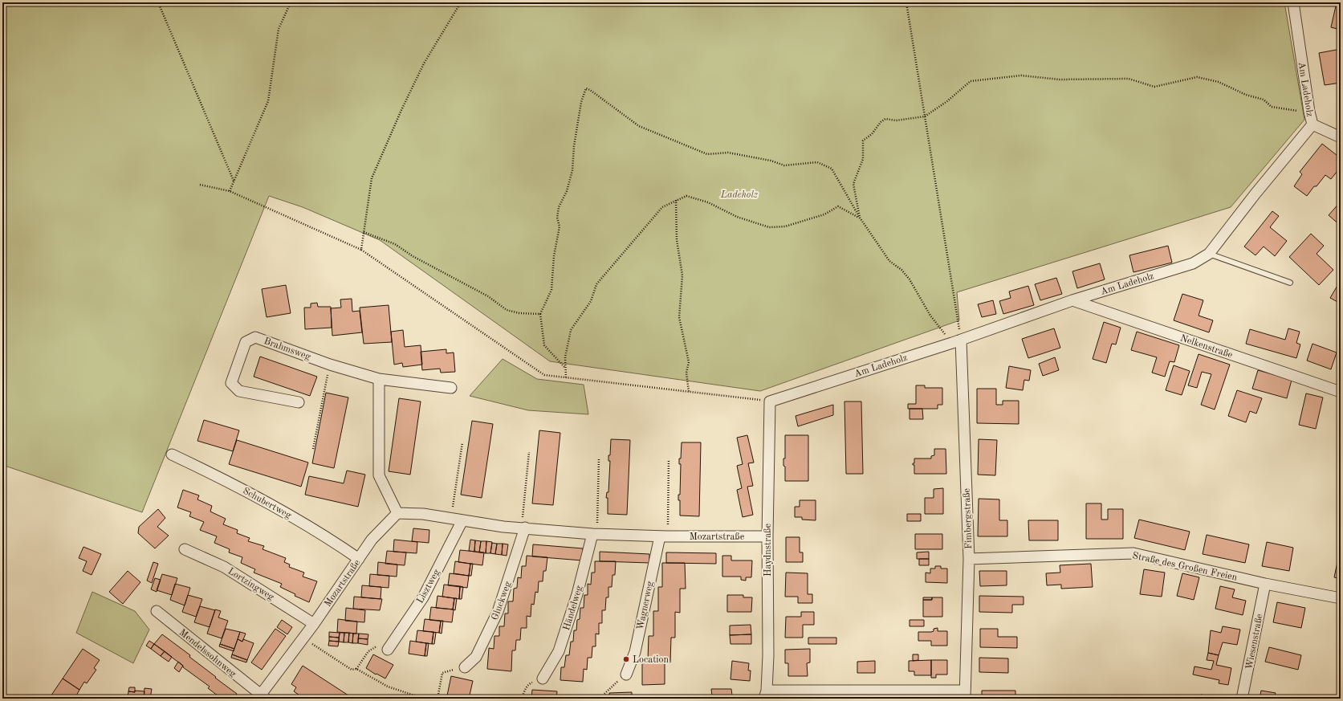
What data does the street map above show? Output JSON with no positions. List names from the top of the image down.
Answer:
{
  "streets": {
    "street": [
      "Am Ladeholz",
      "Nelkenstraße",
      "Brahmsweg",
      "Schubertweg",
      "Fimbergstraße",
      "Mozartstraße",
      "Haydnstraße",
      "Straße des Großen Freien",
      "Lortzingweg",
      "Lisztweg",
      "Gluckweg",
      "Wagnerweg",
      "Händelweg",
      "Wiesenstraße",
      "Mendelssohnweg"
    ]
  },
  "crossings": [
    ["Am Ladeholz", "Nelkenstraße"],
    ["Am Ladeholz", "Fimbergstraße"],
    ["Am Ladeholz", "Haydnstraße"],
    ["Schubertweg", "Mozartstraße"],
    ["Fimbergstraße", "Straße des Großen Freien"],
    ["Mozartstraße", "Haydnstraße"],
    ["Mozartstraße", "Lortzingweg"],
    ["Mozartstraße", "Lisztweg"],
    ["Mozartstraße", "Gluckweg"],
    ["Mozartstraße", "Wagnerweg"],
    ["Mozartstraße", "Händelweg"],
    ["Mozartstraße", "Mendelssohnweg"],
    ["Straße des Großen Freien", "Wiesenstraße"]
  ],
  "parks": ["Ladeholz"],
  "places": ["Location"]
}
